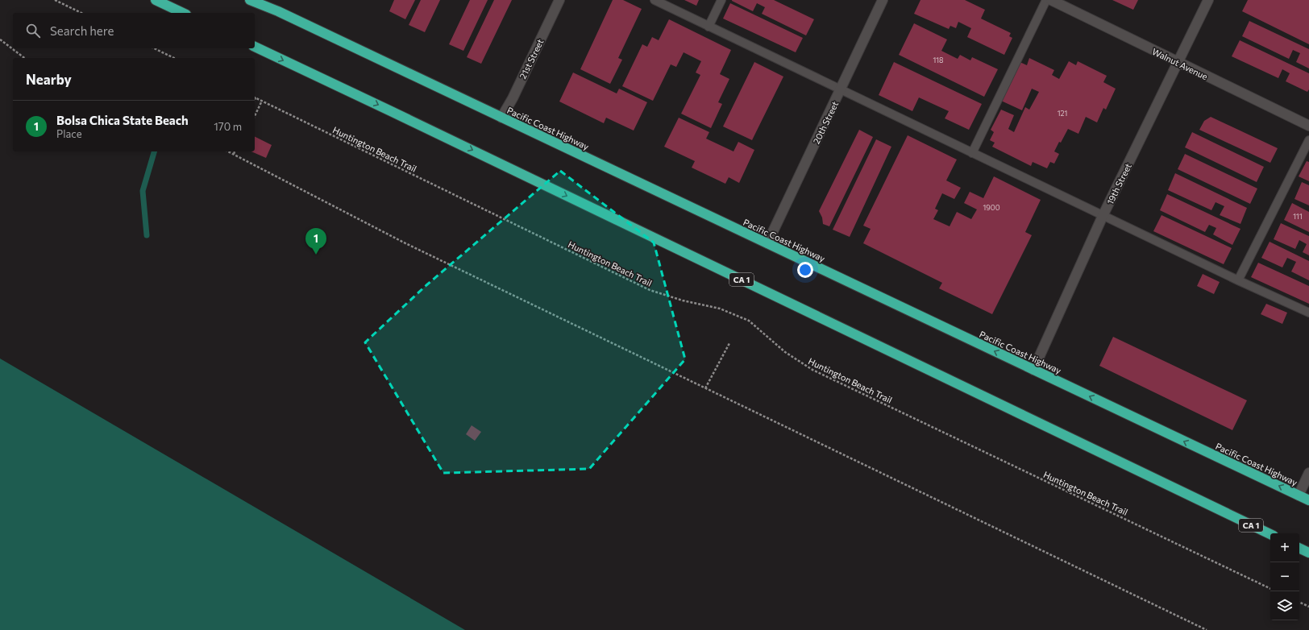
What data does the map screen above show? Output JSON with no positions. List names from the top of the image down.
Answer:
{
  "streets": {
    "highway": ["Pacific Coast Highway", "CA 1"],
    "street": [
      "21st Street",
      "Walnut Avenue",
      "20th Street",
      "19th Street"
    ],
    "path": ["Huntington Beach Trail"]
  },
  "crossings": [
    ["21st Street", "Pacific Coast Highway"],
    ["Walnut Avenue", "19th Street"],
    ["20th Street", "Pacific Coast Highway"],
    ["Pacific Coast Highway", "19th Street"]
  ],
  "house_numbers": [
    "118",
    "121",
    "1900",
    "111"
  ],
  "page": {
    "search": "Search here",
    "heading": "Nearby",
    "list": [
      {
        "mark": "1",
        "name": "Bolsa Chica State Beach",
        "note": "Place",
        "value": "170 m"
      }
    ],
    "pins": "1",
    "map_buttons": ["+", "−"]
  }
}
